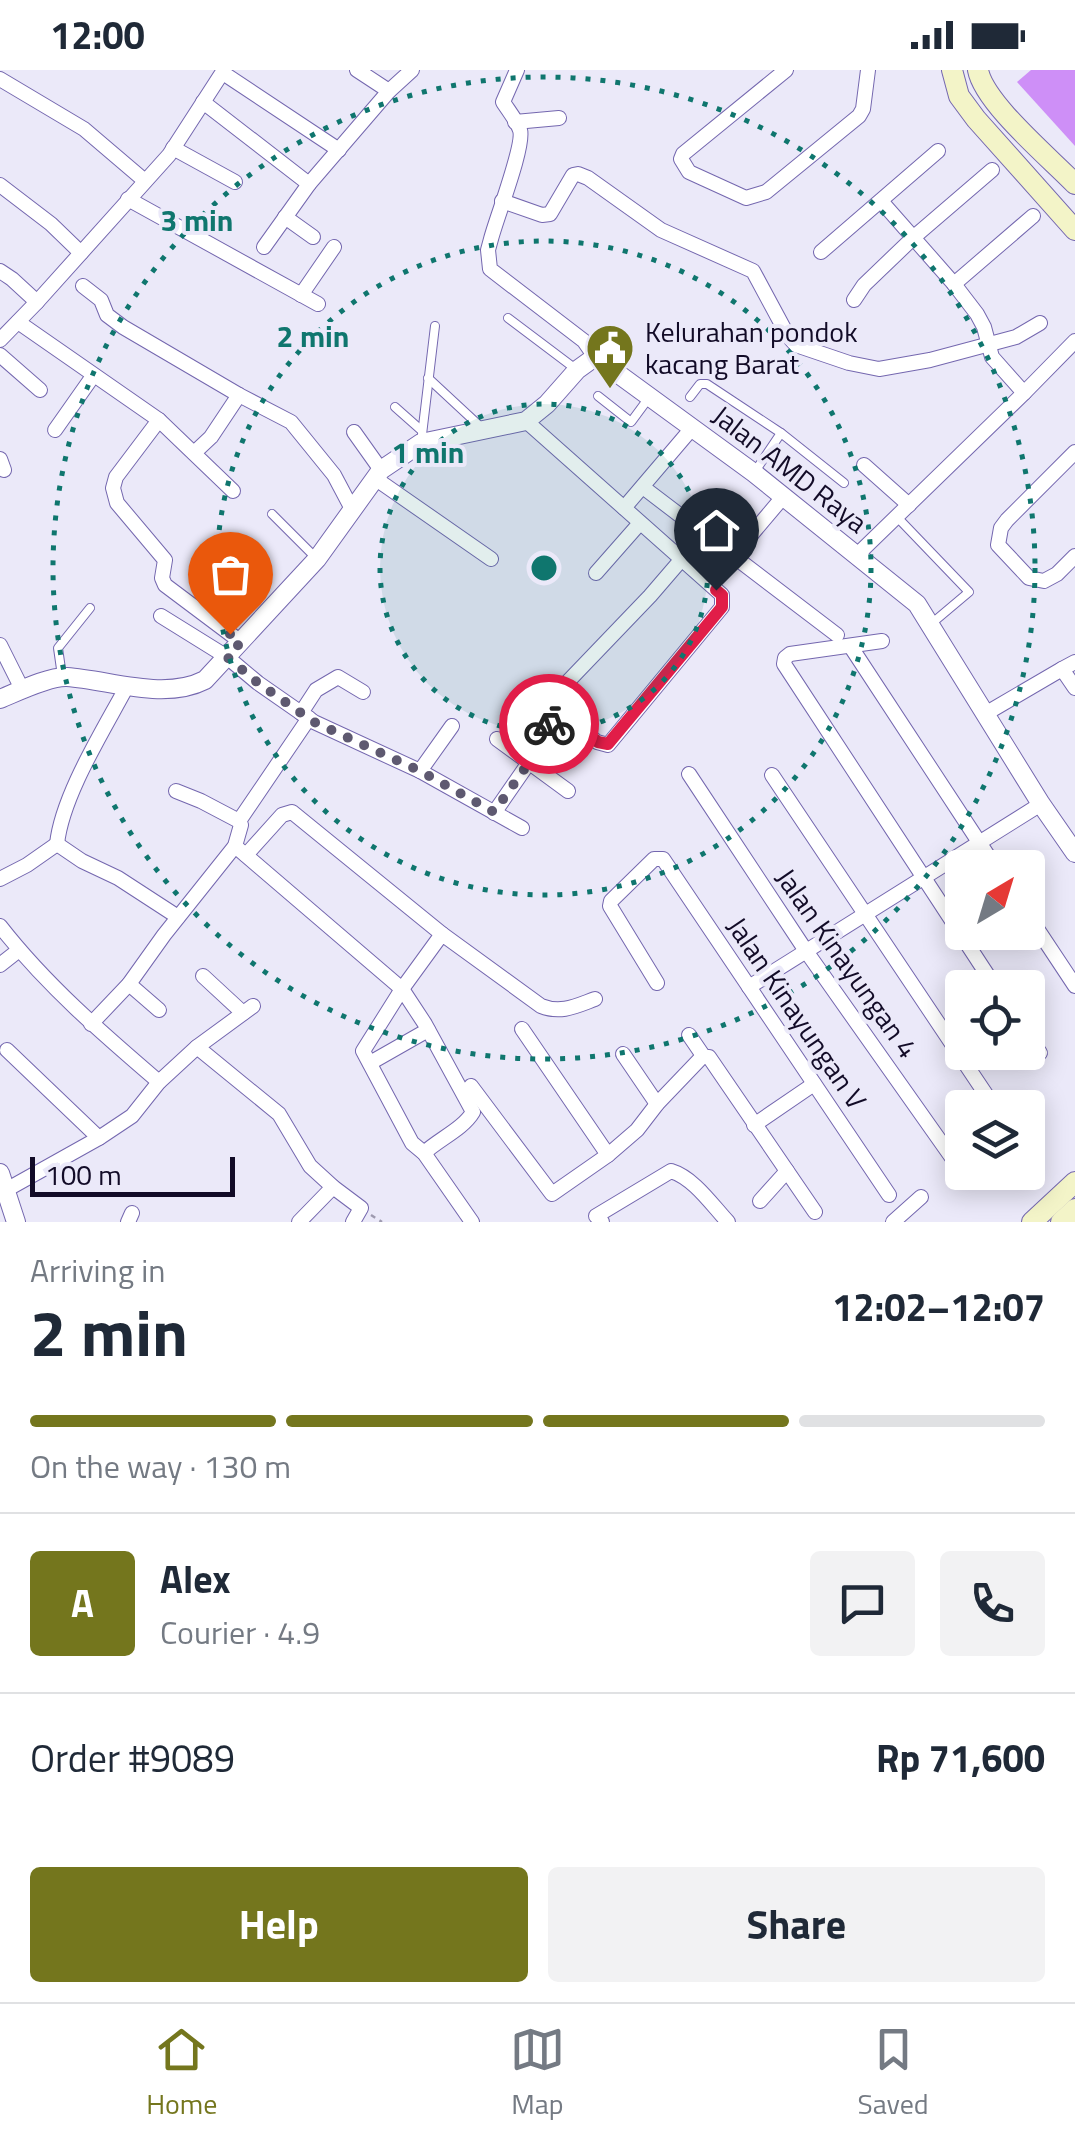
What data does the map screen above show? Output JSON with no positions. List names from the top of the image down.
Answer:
{
  "streets": {
    "street": ["Jalan AMD Raya", "Jalan Kinayungan 4", "Jalan Kinayungan V"]
  },
  "places": {
    "public building": ["Kelurahan pondok kacang Barat"]
  },
  "scale_bar": "100 m",
  "north": "top right",
  "page": {
    "status": "12:00",
    "scale": "100 m",
    "heading": ["2 min", "Arriving in", "12:02–12:07"],
    "panel": [
      "Alex",
      "Courier · 4.9",
      "Order #9089",
      "Rp 71,600"
    ],
    "bar": "On the way · 130 m",
    "round": "A",
    "buttons": ["Help", "Share"],
    "tabs": ["Home", "Map", "Saved"]
  },
  "rings": ["3 min", "2 min", "1 min"]
}
